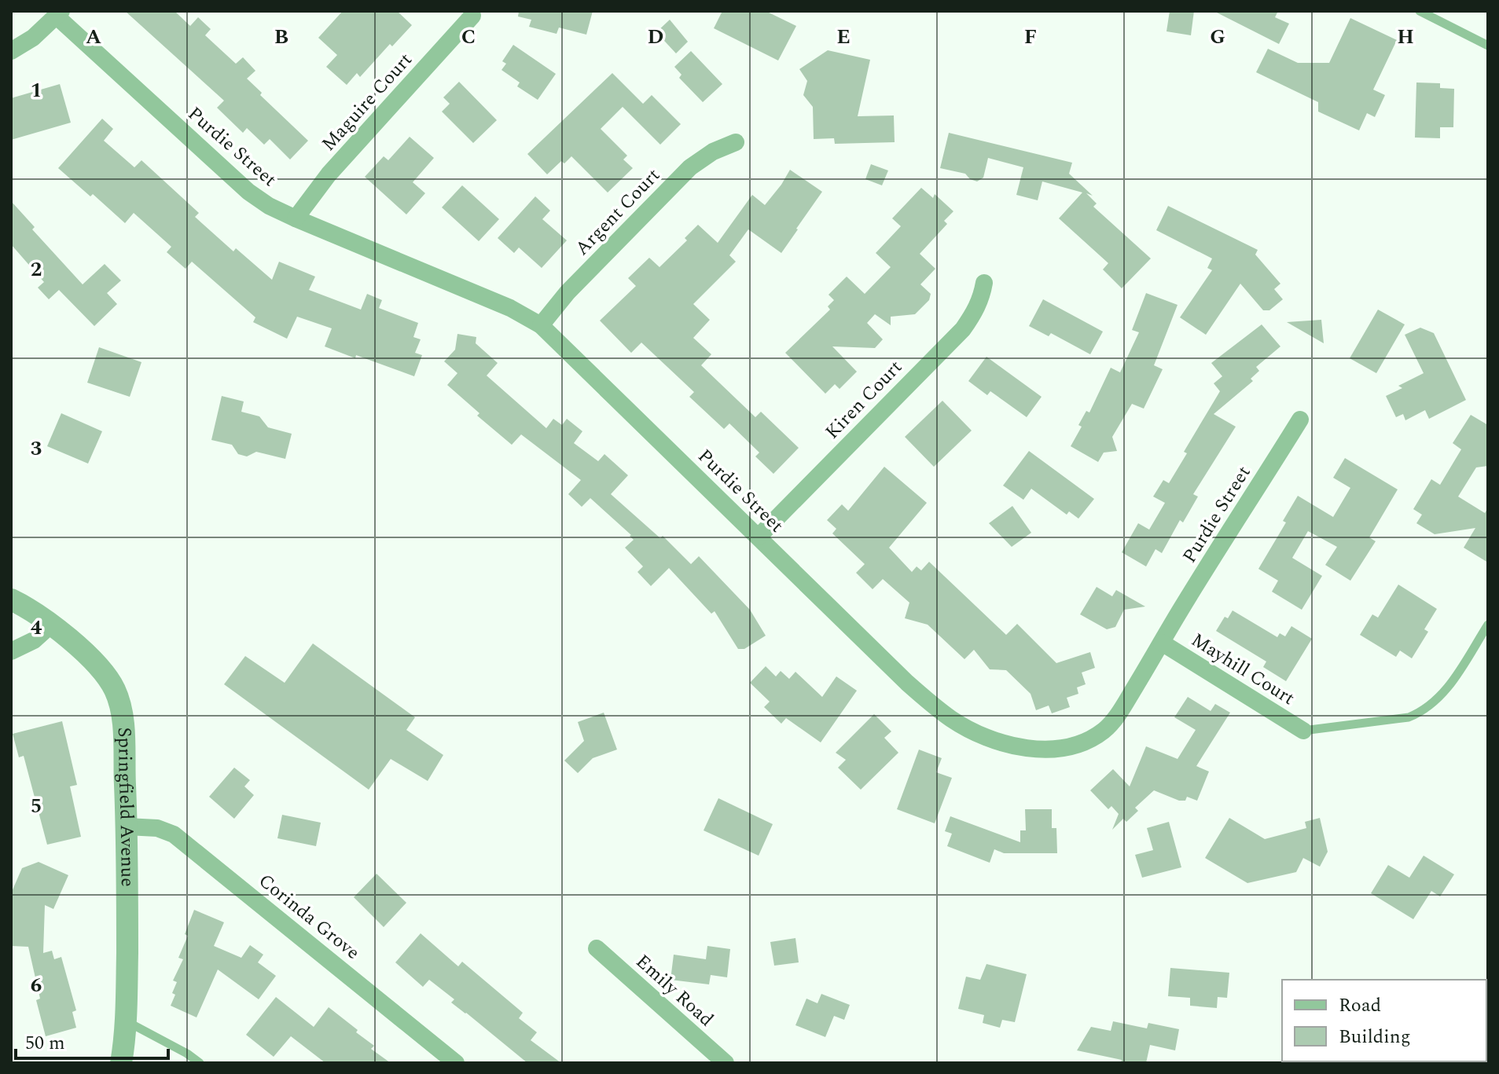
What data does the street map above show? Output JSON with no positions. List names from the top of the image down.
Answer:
{
  "streets": {
    "street": [
      "Maguire Court",
      "Purdie Street",
      "Argent Court",
      "Kiren Court",
      "Mayhill Court",
      "Springfield Avenue",
      "Corinda Grove",
      "Emily Road"
    ]
  },
  "crossings": [
    ["Maguire Court", "Purdie Street"],
    ["Purdie Street", "Argent Court"],
    ["Purdie Street", "Kiren Court"],
    ["Purdie Street", "Mayhill Court"],
    ["Springfield Avenue", "Corinda Grove"]
  ],
  "legend": ["Road", "Building"],
  "scale_bar": "50 m",
  "grid": {
    "columns": [
      "A",
      "B",
      "C",
      "D",
      "E",
      "F",
      "G",
      "H"
    ],
    "rows": [
      "1",
      "2",
      "3",
      "4",
      "5",
      "6"
    ]
  }
}
